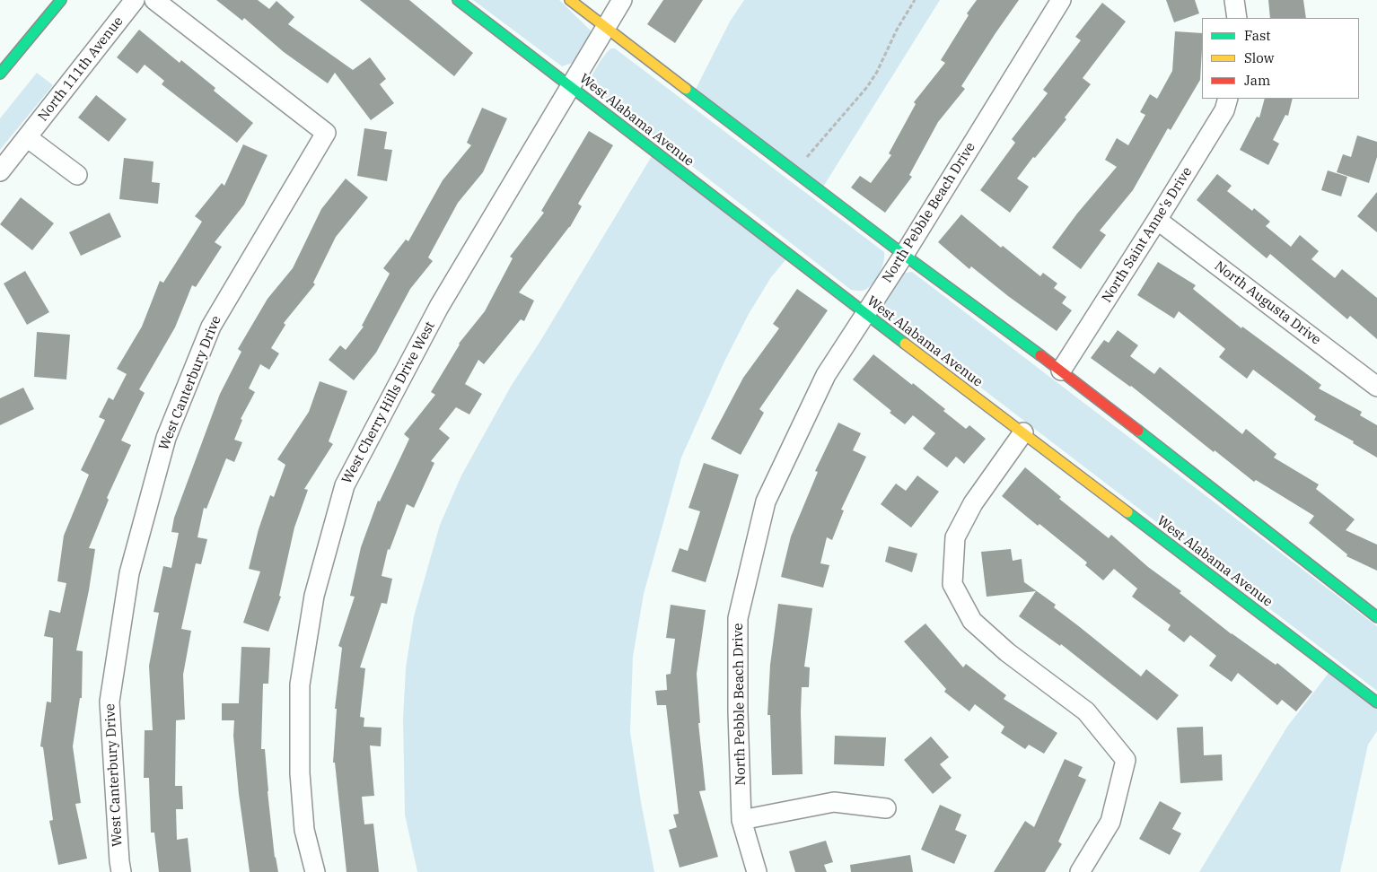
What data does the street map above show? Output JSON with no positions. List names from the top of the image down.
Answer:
{
  "streets": {
    "street": [
      "North 111th Avenue",
      "West Alabama Avenue",
      "North Pebble Beach Drive",
      "North Saint Anne's Drive",
      "North Augusta Drive",
      "West Canterbury Drive",
      "West Cherry Hills Drive West"
    ]
  },
  "crossings": [
    ["West Alabama Avenue", "North Pebble Beach Drive"],
    ["West Alabama Avenue", "West Cherry Hills Drive West"],
    ["North Saint Anne's Drive", "North Augusta Drive"]
  ],
  "legend": ["Fast", "Slow", "Jam"]
}
